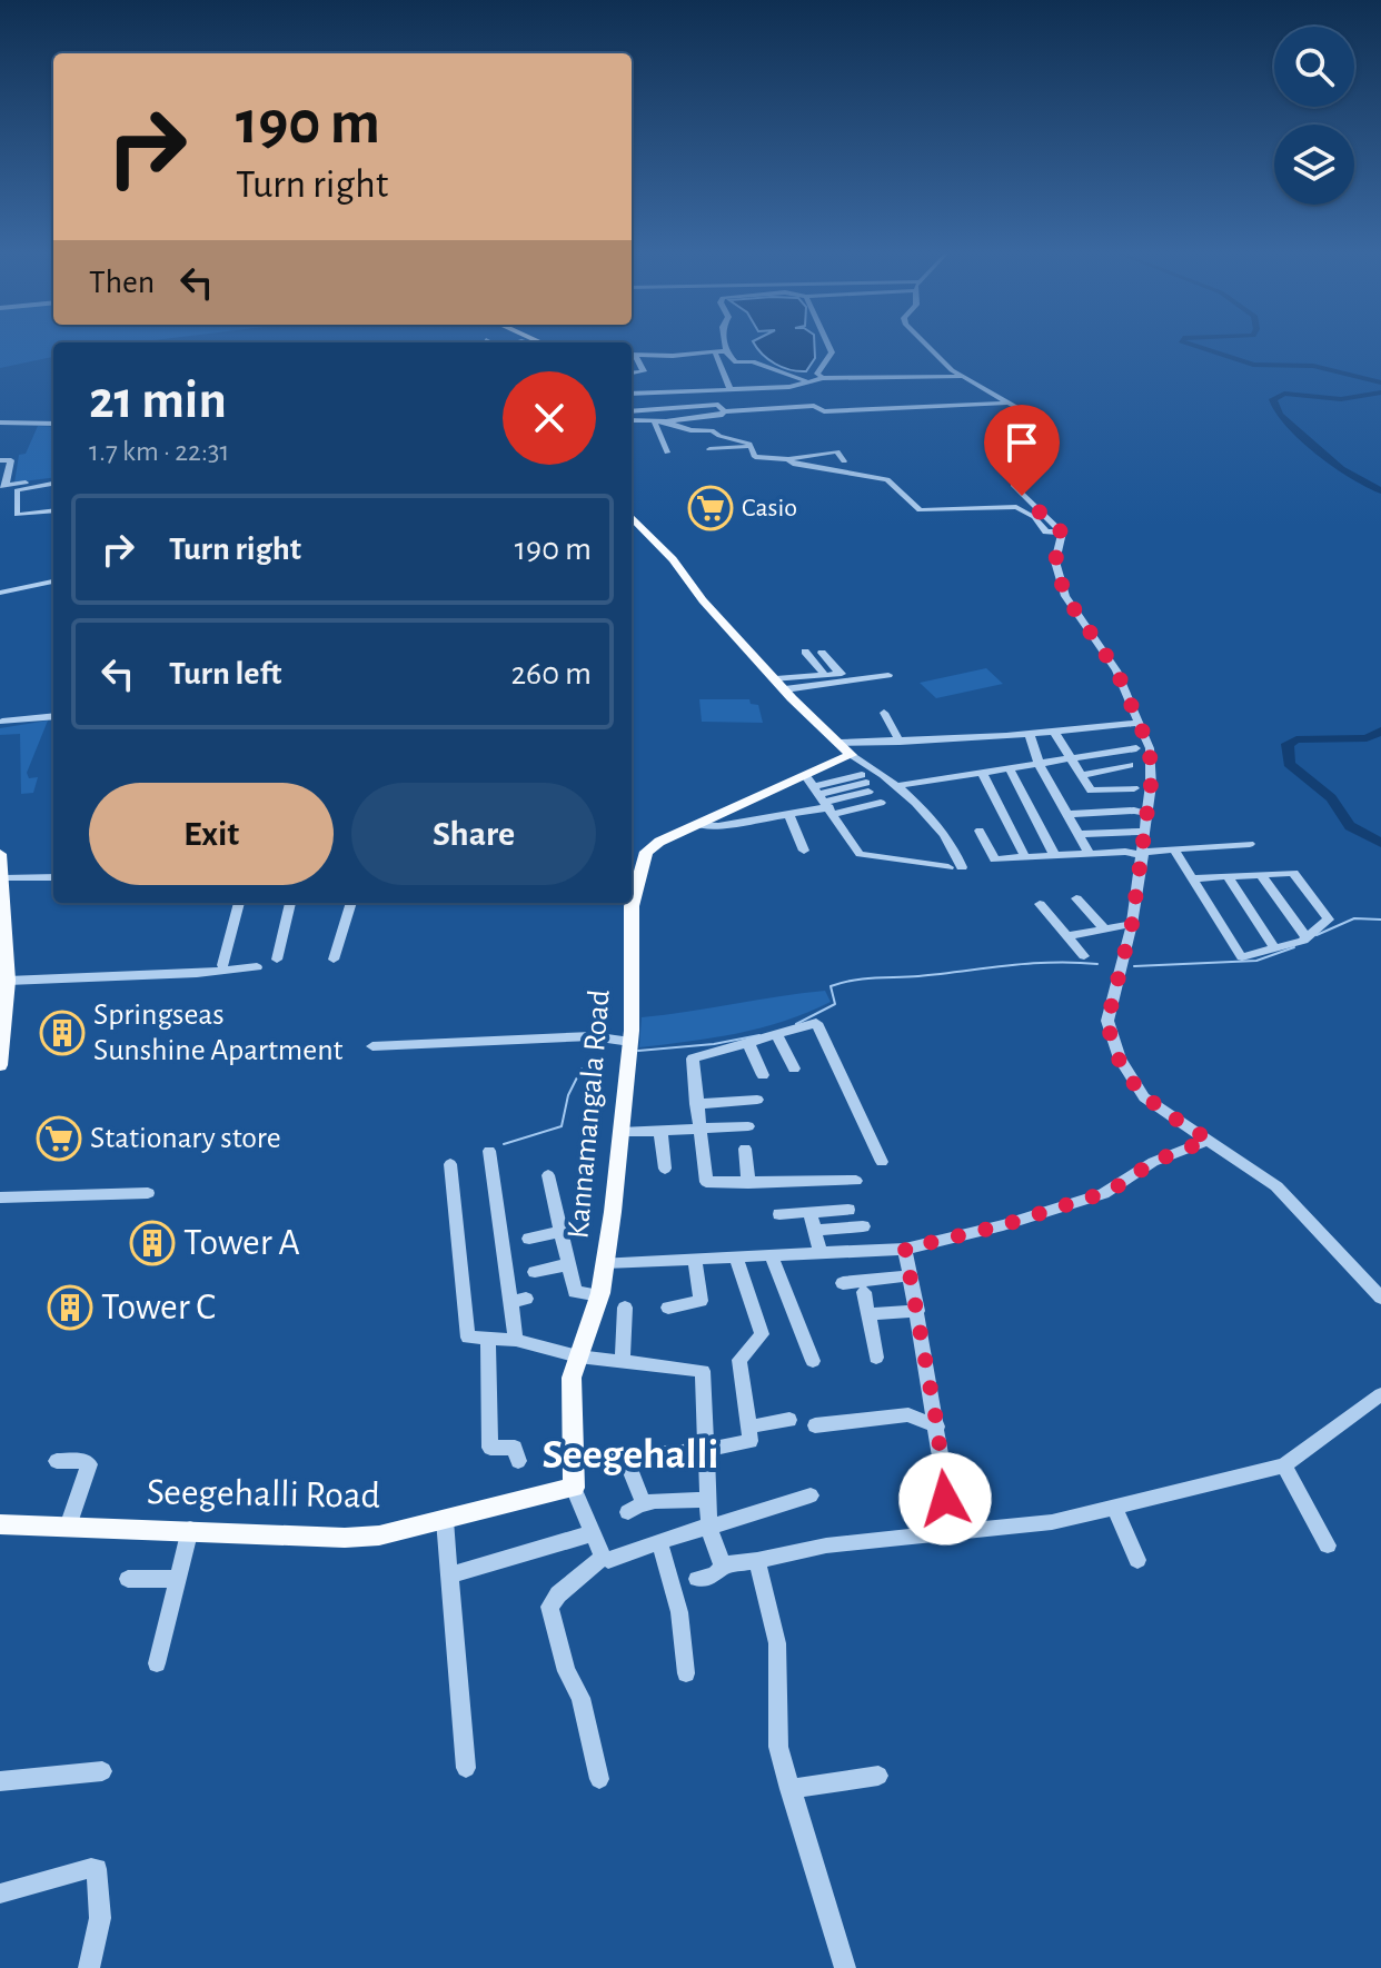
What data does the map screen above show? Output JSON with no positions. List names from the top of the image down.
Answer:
{
  "streets": {
    "main road": ["Kannamangala Road", "Seegehalli Road"]
  },
  "crossings": [
    ["Kannamangala Road", "Seegehalli Road"]
  ],
  "districts": ["Seegehalli"],
  "places": {
    "supermarket": ["Casio", "Stationary store"],
    "building": ["Springseas Sunshine Apartment", "Tower A", "Tower C"]
  },
  "page": {
    "turn": ["190 m", "Turn right"],
    "then": "Then",
    "heading": ["21 min", "1.7 km · 22:31"],
    "list": [
      {
        "name": "Turn right",
        "value": "190 m"
      },
      {
        "name": "Turn left",
        "value": "260 m"
      }
    ],
    "buttons": ["Exit", "Share"]
  }
}
